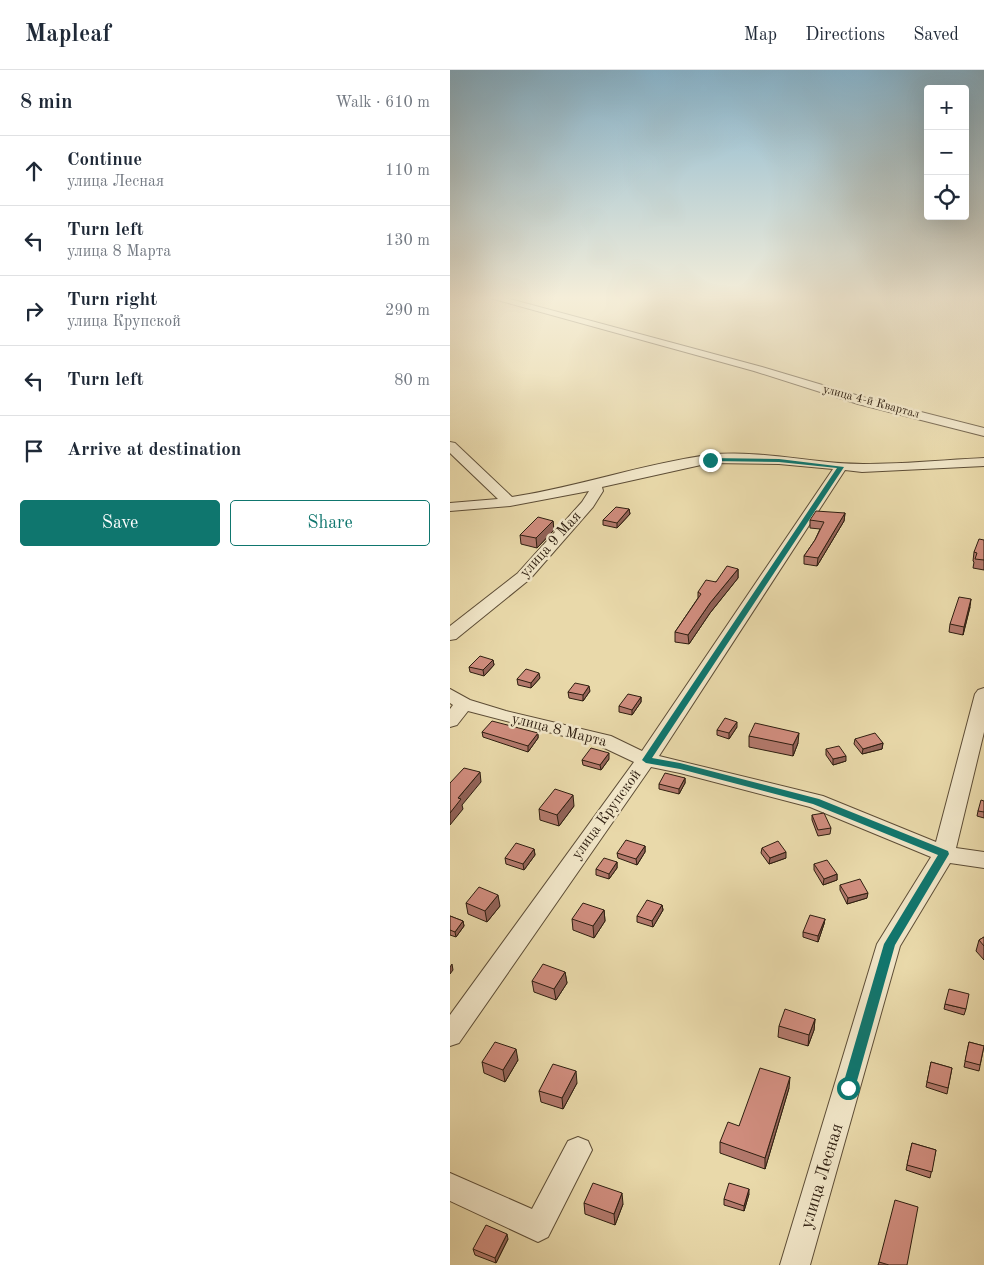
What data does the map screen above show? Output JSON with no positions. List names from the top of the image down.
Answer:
{
  "streets": {
    "street": [
      "улица 4-й Квартал",
      "улица 9 Мая",
      "улица 8 Марта",
      "улица Крупской",
      "улица Лесная"
    ]
  },
  "crossings": [
    ["улица 8 Марта", "улица Крупской"],
    ["улица 8 Марта", "улица Лесная"]
  ],
  "page": {
    "header": "Mapleaf",
    "nav": ["Map", "Directions", "Saved"],
    "heading": ["8 min", "Walk · 610 m"],
    "map_buttons": ["+", "−"],
    "list": [
      ["Continue", "улица Лесная", "110 m"],
      ["Turn left", "улица 8 Марта", "130 m"],
      ["Turn right", "улица Крупской", "290 m"],
      ["Turn left", "80 m"],
      "Arrive at destination"
    ],
    "buttons": ["Save", "Share"]
  }
}
